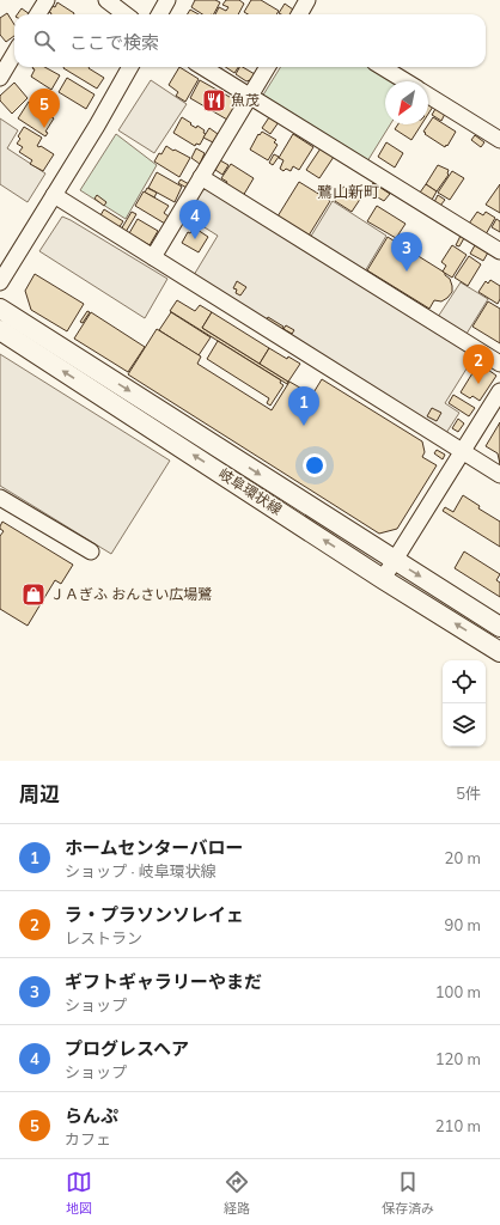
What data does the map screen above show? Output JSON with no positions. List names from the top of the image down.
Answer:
{
  "streets": {
    "main road": ["岐阜環状線"]
  },
  "districts": ["鷺山新町"],
  "places": {
    "restaurant": ["魚茂"],
    "shop": ["ＪＡぎふ おんさい広場鷺"]
  },
  "north": "bottom left",
  "page": {
    "search": "ここで検索",
    "pins": [
      "5",
      "4",
      "3",
      "2",
      "1"
    ],
    "heading": ["周辺", "5件"],
    "list": [
      {
        "mark": "1",
        "name": "ホームセンターバロー",
        "note": "ショップ · 岐阜環状線",
        "value": "20 m"
      },
      {
        "mark": "2",
        "name": "ラ・プラソンソレイェ",
        "note": "レストラン",
        "value": "90 m"
      },
      {
        "mark": "3",
        "name": "ギフトギャラリーやまだ",
        "note": "ショップ",
        "value": "100 m"
      },
      {
        "mark": "4",
        "name": "プログレスヘア",
        "note": "ショップ",
        "value": "120 m"
      },
      {
        "mark": "5",
        "name": "らんぷ",
        "note": "カフェ",
        "value": "210 m"
      }
    ],
    "nav": ["地図", "経路", "保存済み"]
  }
}
